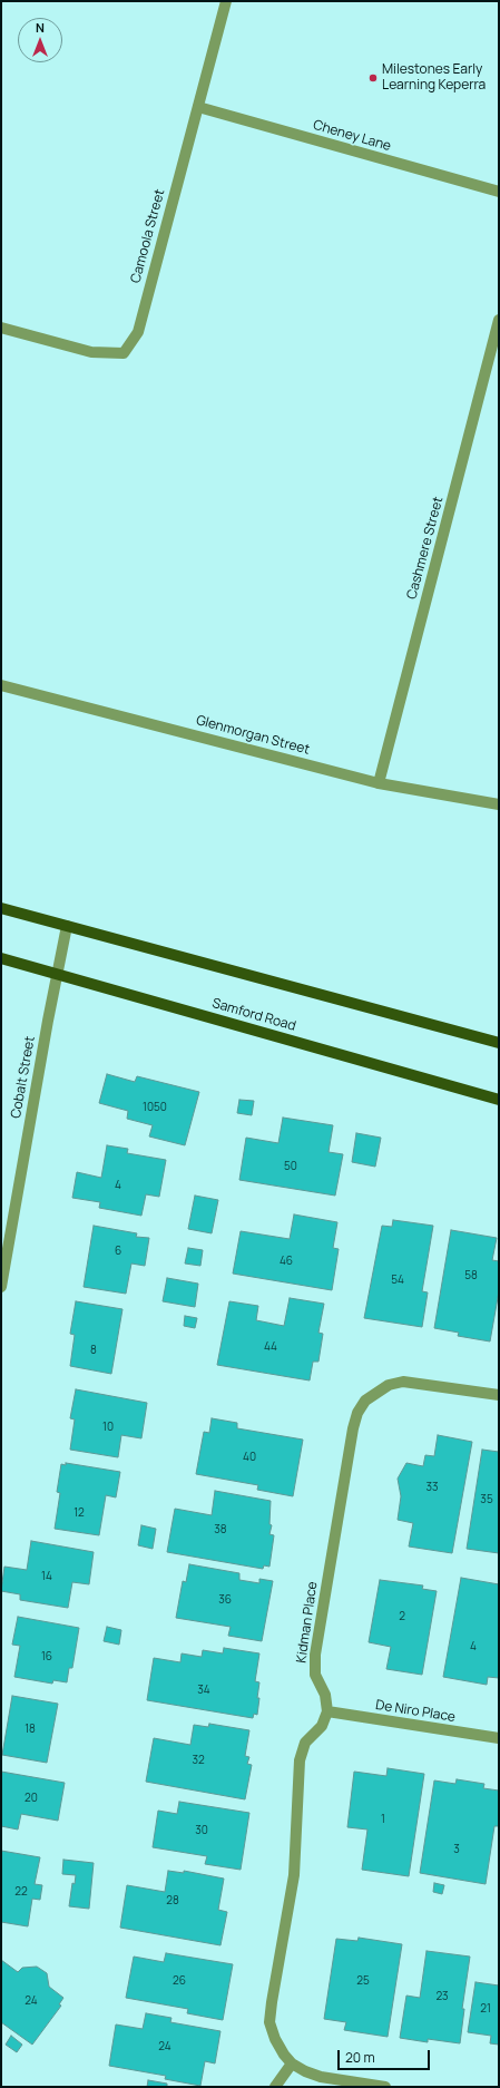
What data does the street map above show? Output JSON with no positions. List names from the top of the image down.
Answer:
{
  "streets": {
    "main road": ["Samford Road"],
    "street": [
      "Cheney Lane",
      "Camoola Street",
      "Cashmere Street",
      "Glenmorgan Street",
      "Cobalt Street",
      "Kidman Place",
      "De Niro Place"
    ]
  },
  "crossings": [
    ["Cheney Lane", "Camoola Street"],
    ["Cashmere Street", "Glenmorgan Street"],
    ["Samford Road", "Cobalt Street"],
    ["Kidman Place", "De Niro Place"]
  ],
  "places": ["Milestones Early Learning Keperra"],
  "house_numbers": [
    "1050",
    "50",
    "4",
    "6",
    "46",
    "58",
    "54",
    "44",
    "8",
    "10",
    "40",
    "33",
    "35",
    "12",
    "38",
    "14",
    "36",
    "2",
    "4",
    "16",
    "34",
    "18",
    "32",
    "20",
    "1",
    "30",
    "3",
    "22",
    "28",
    "26",
    "25",
    "23",
    "24",
    "21",
    "24"
  ],
  "scale_bar": "20 m",
  "north": "top"
}
